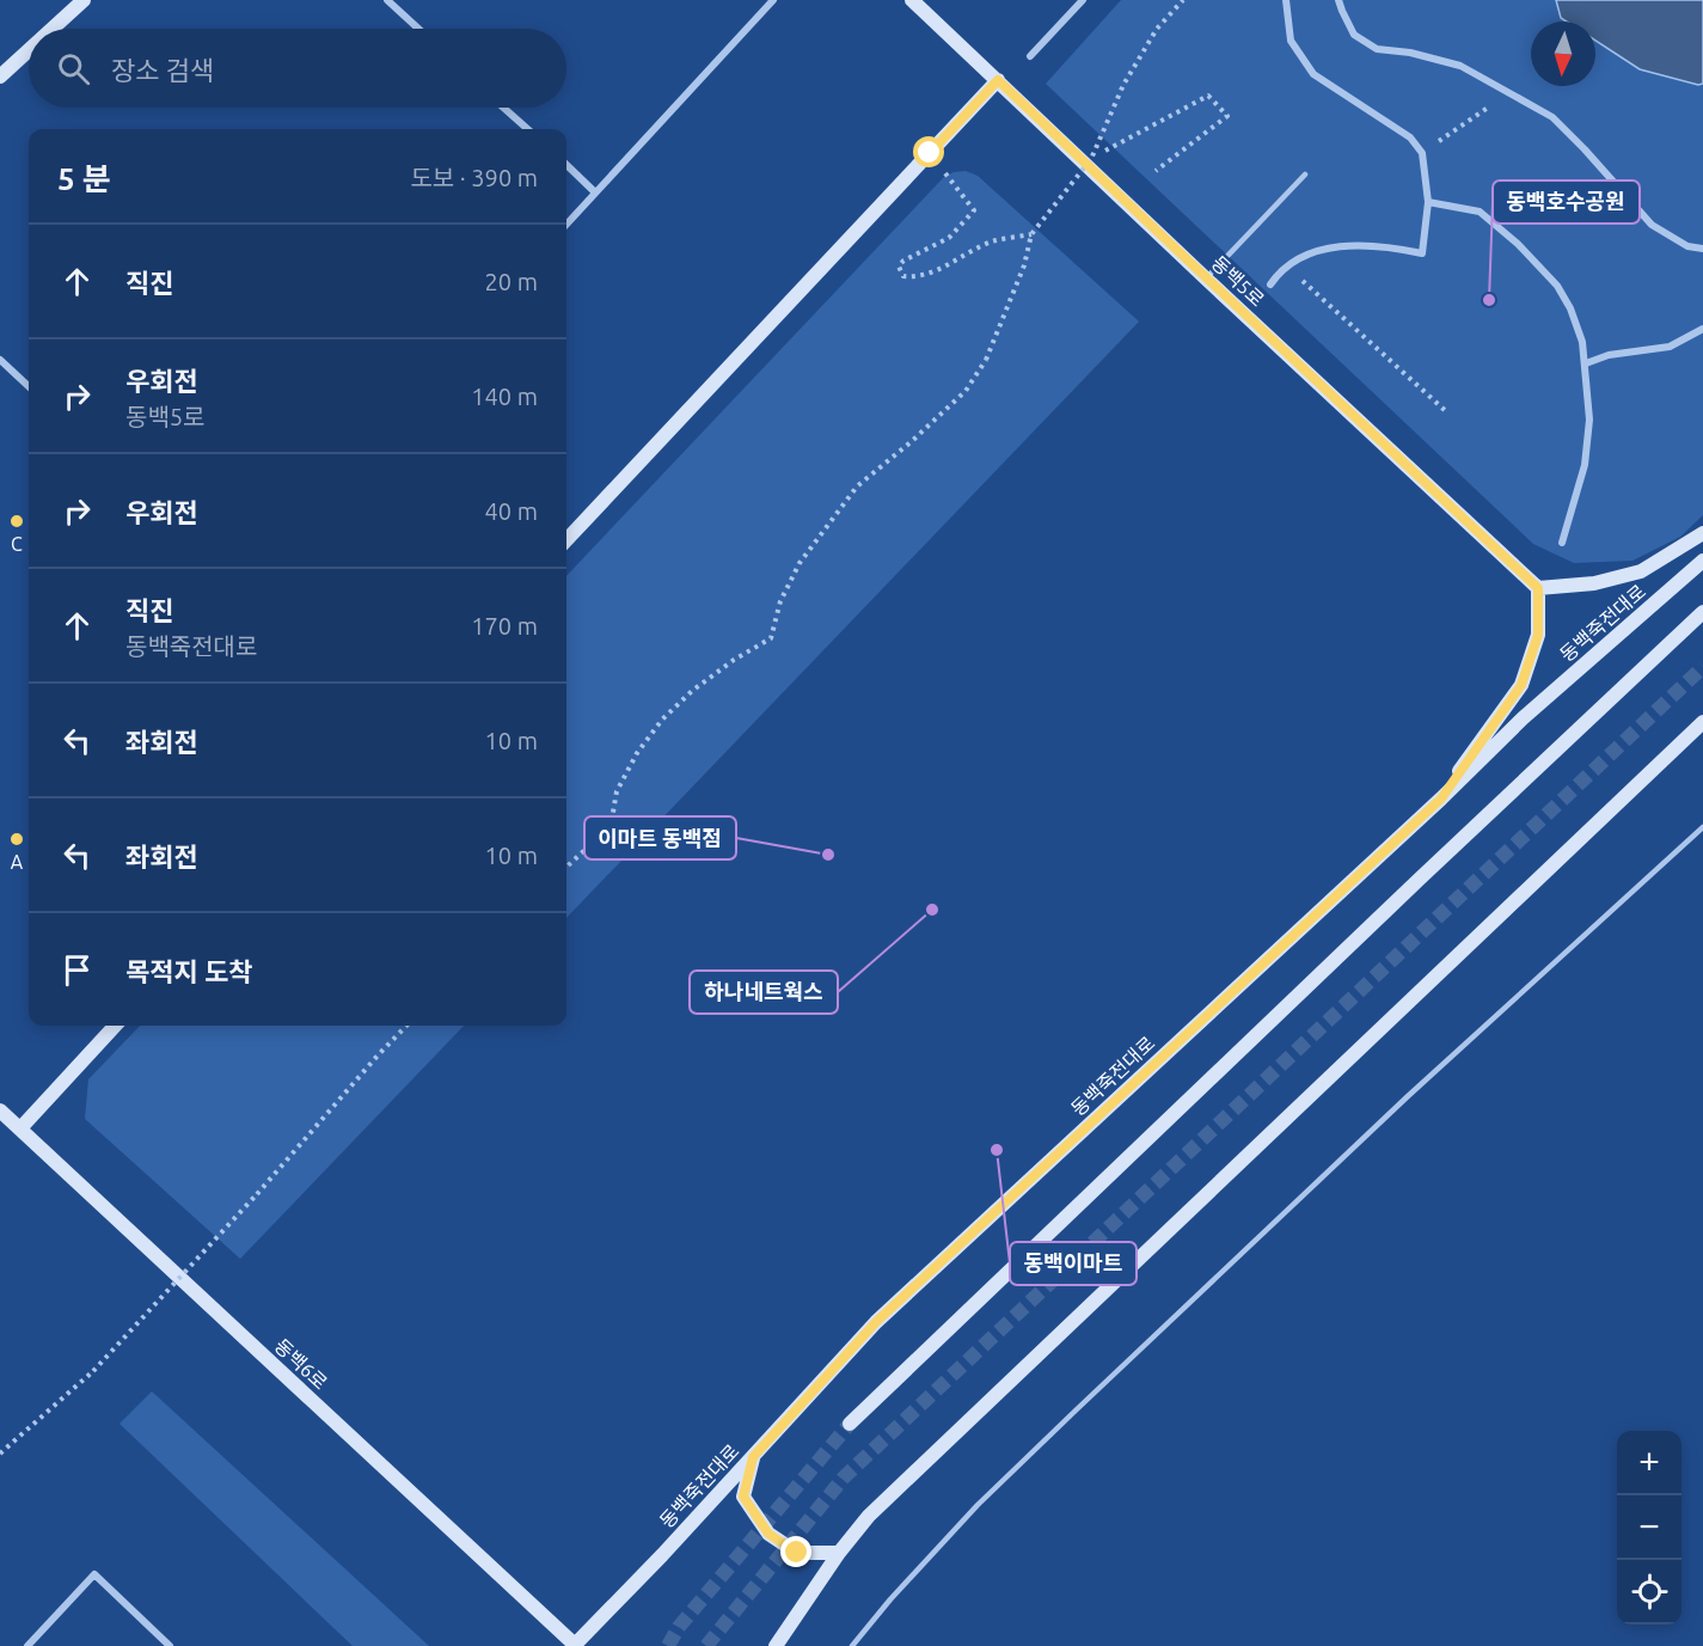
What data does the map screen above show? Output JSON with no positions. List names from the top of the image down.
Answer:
{
  "streets": {
    "main road": ["동백5로", "동백죽전대로", "동백6로"]
  },
  "crossings": [
    ["동백죽전대로", "동백6로"]
  ],
  "places": [
    "동백호수공원",
    "C",
    "A",
    "이마트 동백점",
    "하나네트웍스",
    "동백이마트"
  ],
  "north": "bottom",
  "page": {
    "search": "장소 검색",
    "heading": ["5 분", "도보 · 390 m"],
    "list": [
      ["직진", "20 m"],
      ["우회전", "동백5로", "140 m"],
      ["우회전", "40 m"],
      ["직진", "동백죽전대로", "170 m"],
      ["좌회전", "10 m"],
      ["좌회전", "10 m"],
      "목적지 도착"
    ],
    "map_buttons": ["+", "−"]
  }
}
